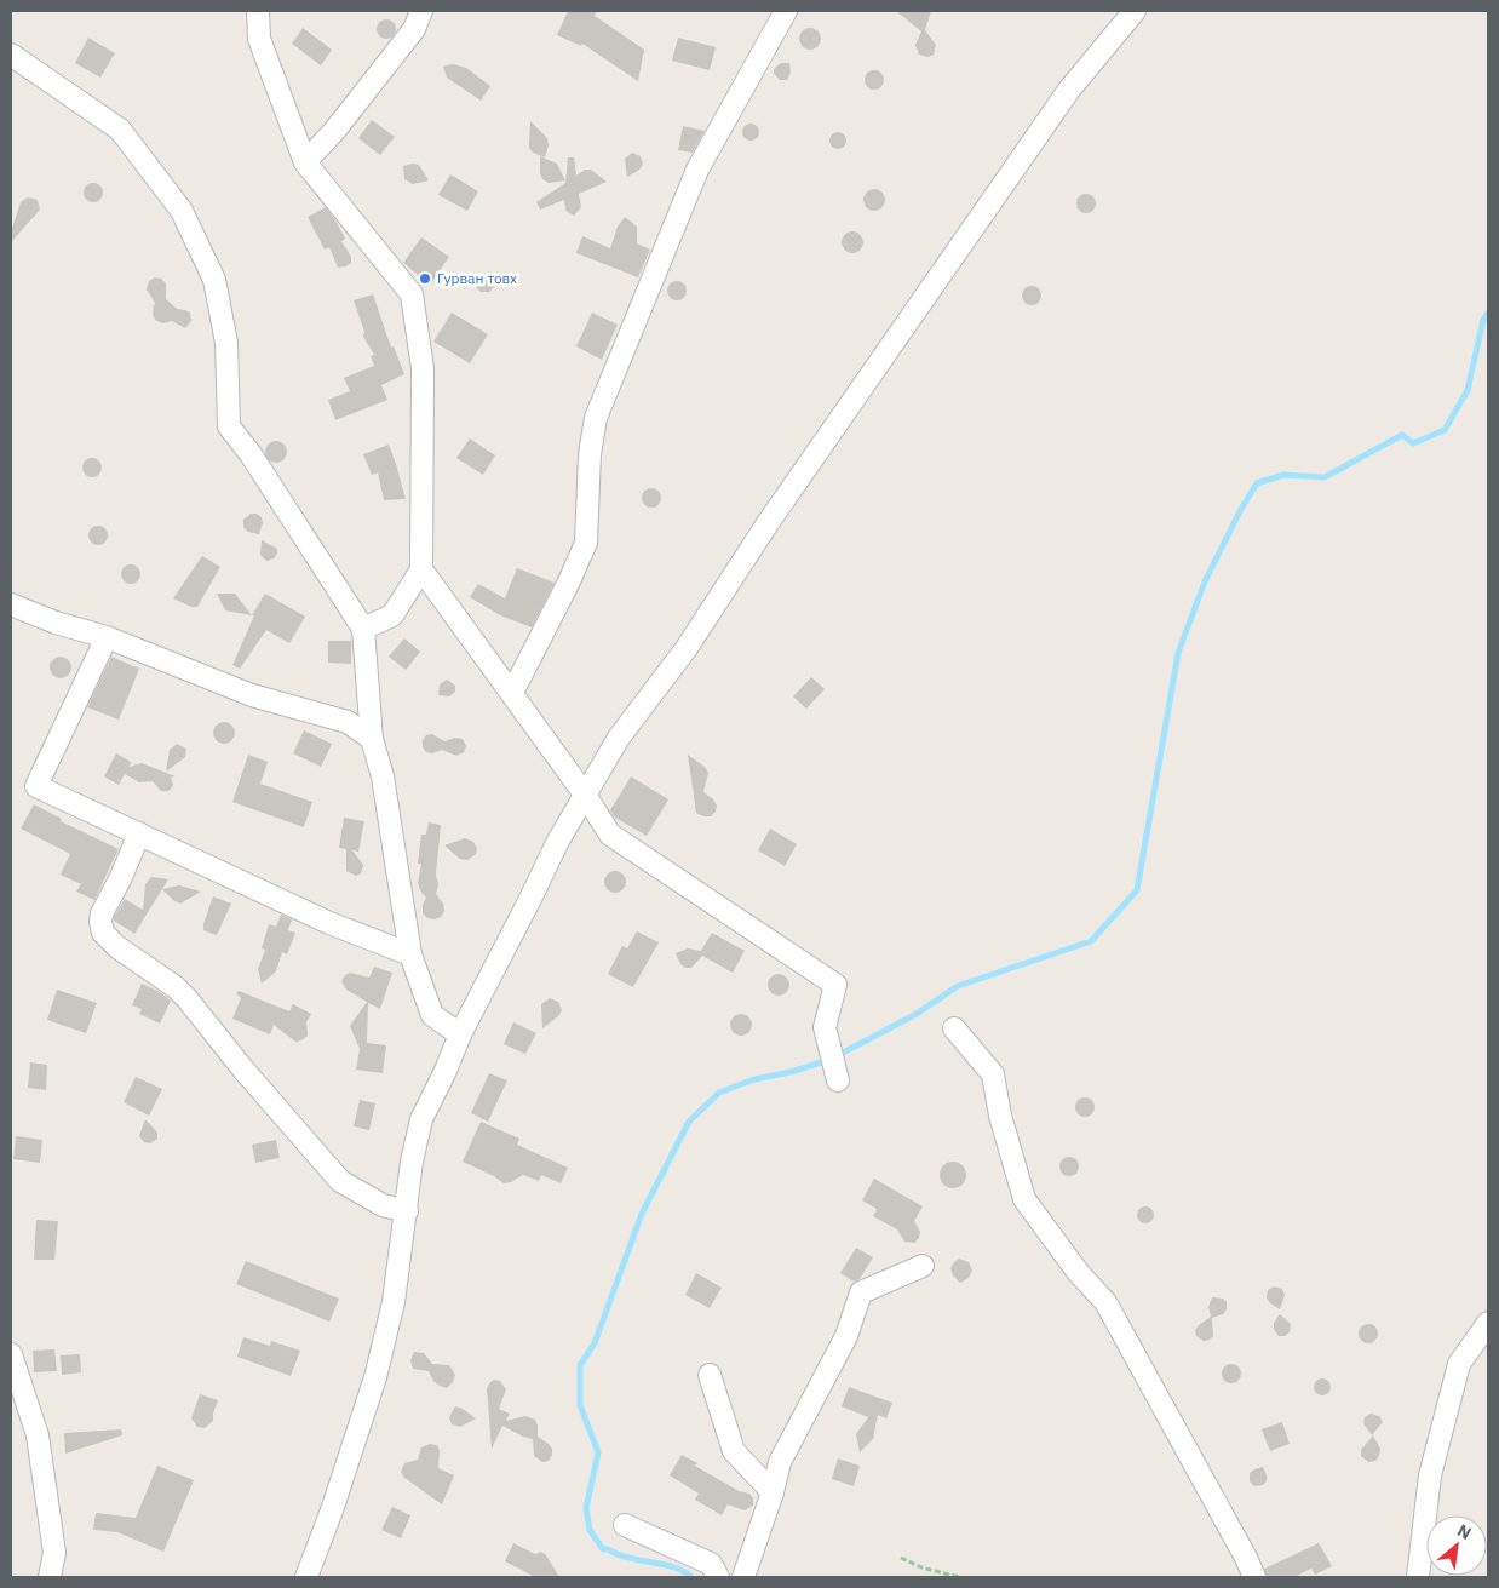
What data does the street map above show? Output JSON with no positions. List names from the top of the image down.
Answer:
{
  "places": ["Гурван товх"],
  "north": "top right"
}
